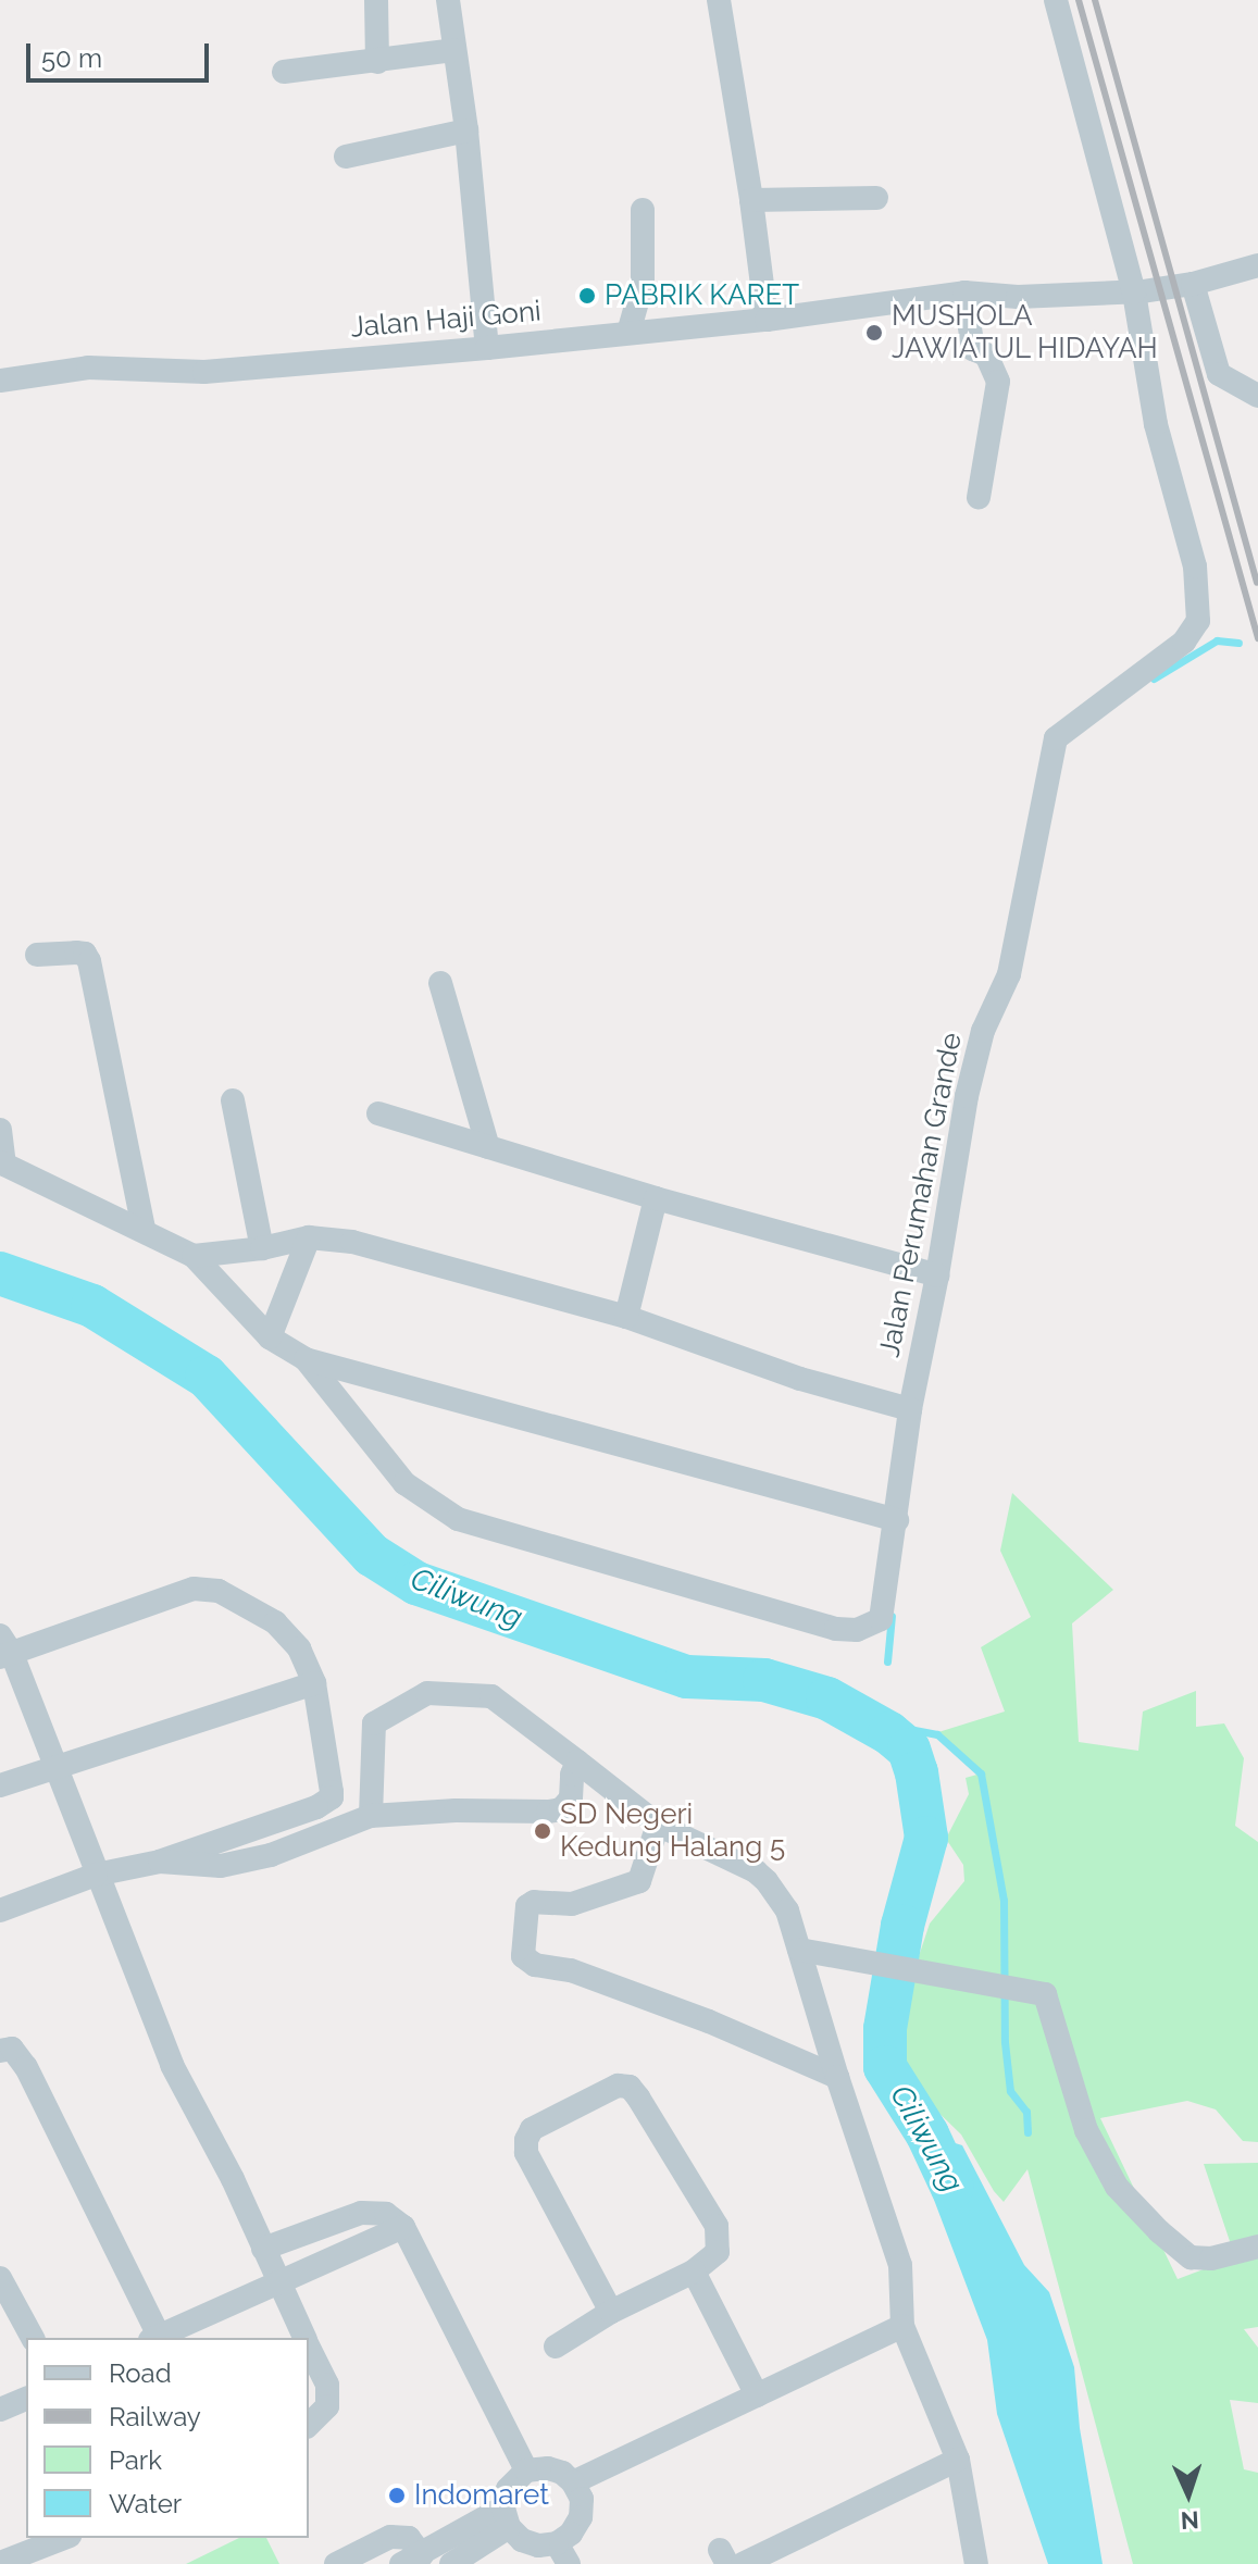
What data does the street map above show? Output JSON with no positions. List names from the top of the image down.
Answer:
{
  "streets": {
    "street": ["Jalan Haji Goni", "Jalan Perumahan Grande"]
  },
  "crossings": [
    ["Jalan Haji Goni", "Jalan Perumahan Grande"]
  ],
  "water": ["Ciliwung"],
  "places": [
    "PABRIK KARET",
    "MUSHOLA JAWIATUL HIDAYAH",
    "SD Negeri Kedung Halang 5",
    "Indomaret"
  ],
  "legend": [
    "Road",
    "Railway",
    "Park",
    "Water"
  ],
  "scale_bar": "50 m",
  "north": "bottom"
}
